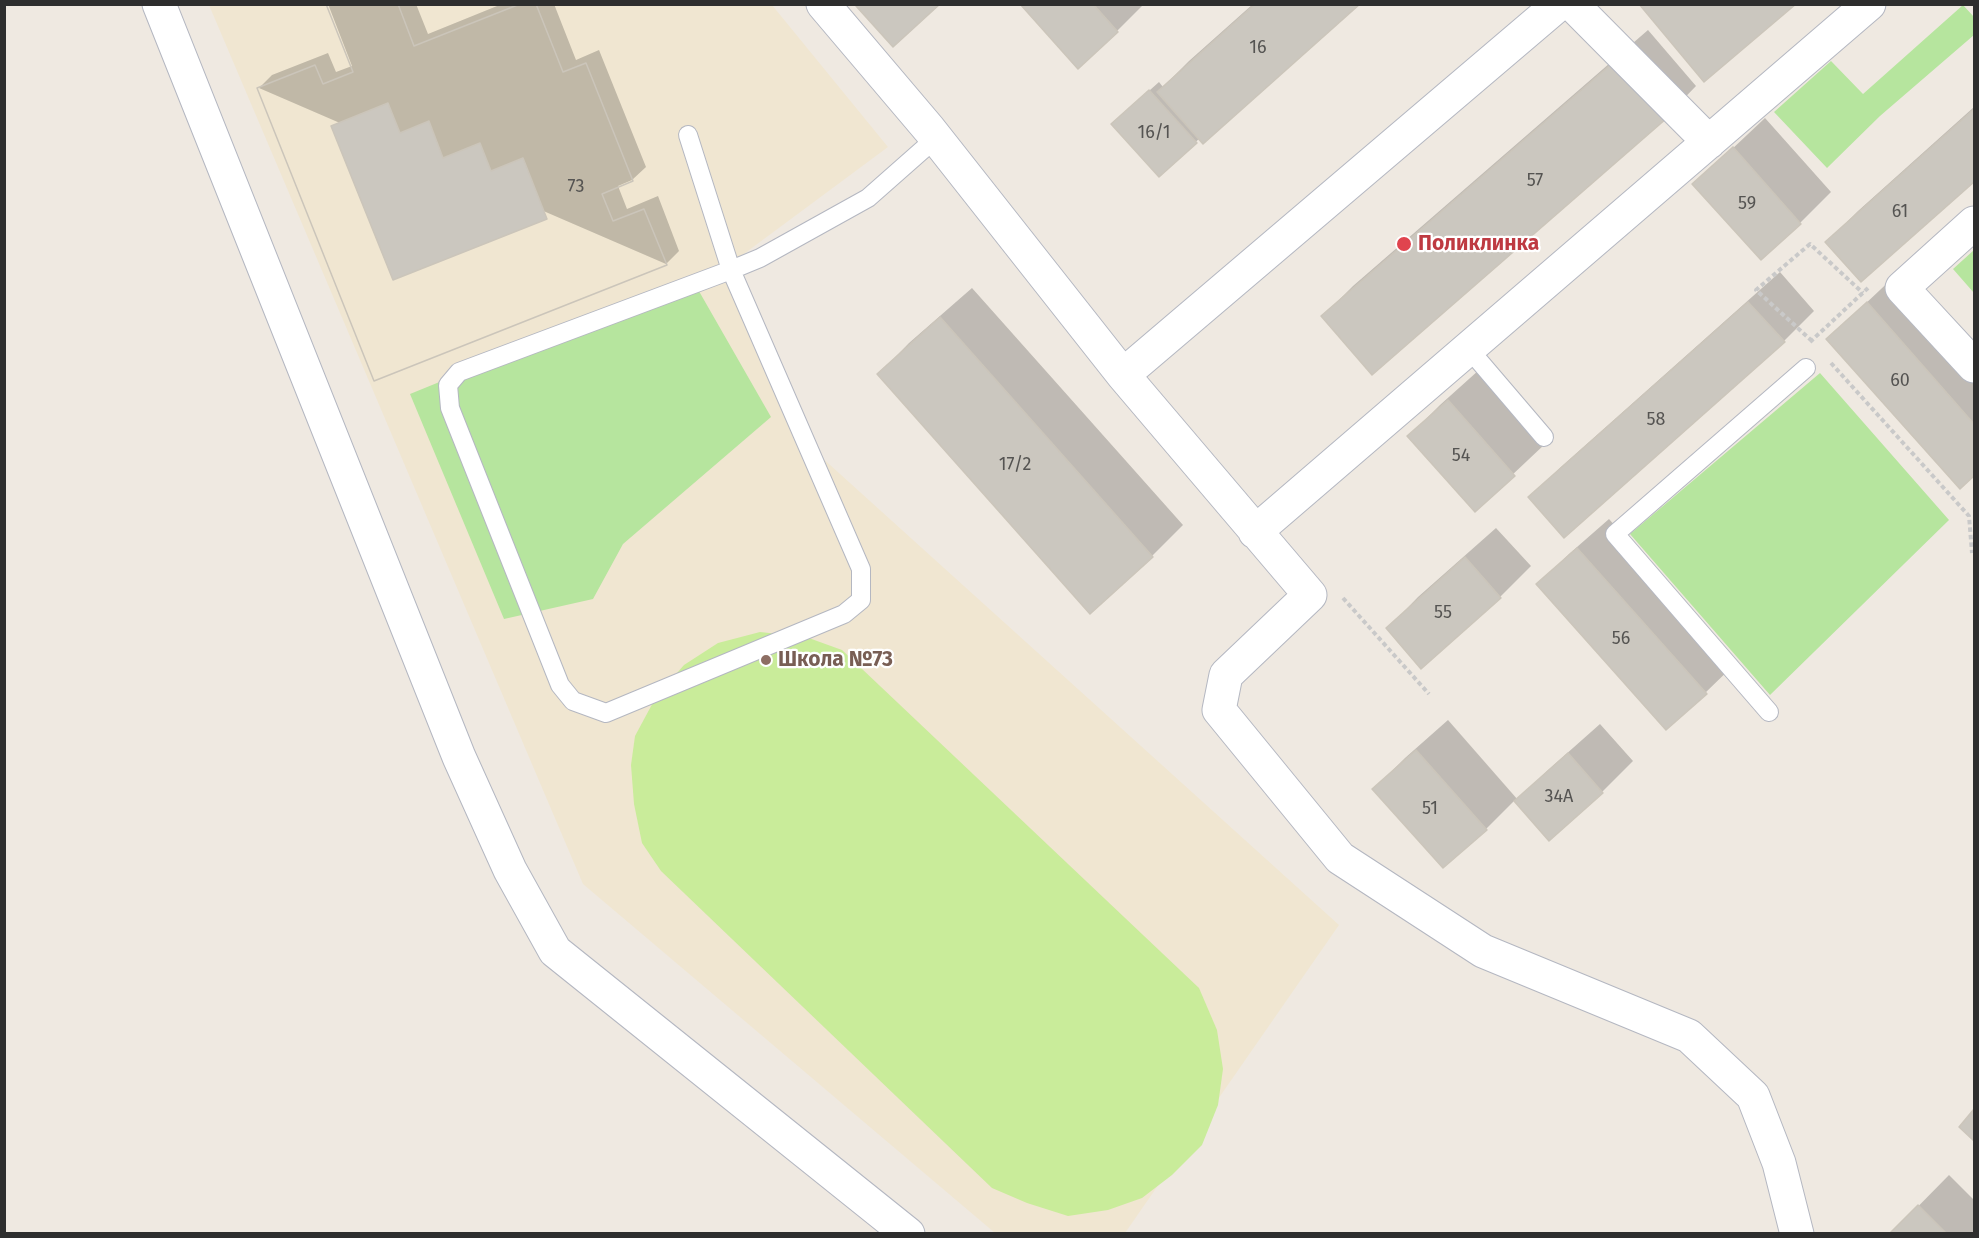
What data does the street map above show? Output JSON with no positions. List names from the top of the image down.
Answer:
{
  "places": ["Поликлинка", "Школа №73"],
  "house_numbers": [
    "16",
    "16/1",
    "57",
    "73",
    "59",
    "61",
    "60",
    "58",
    "54",
    "17/2",
    "55",
    "56",
    "34А",
    "51"
  ]
}
